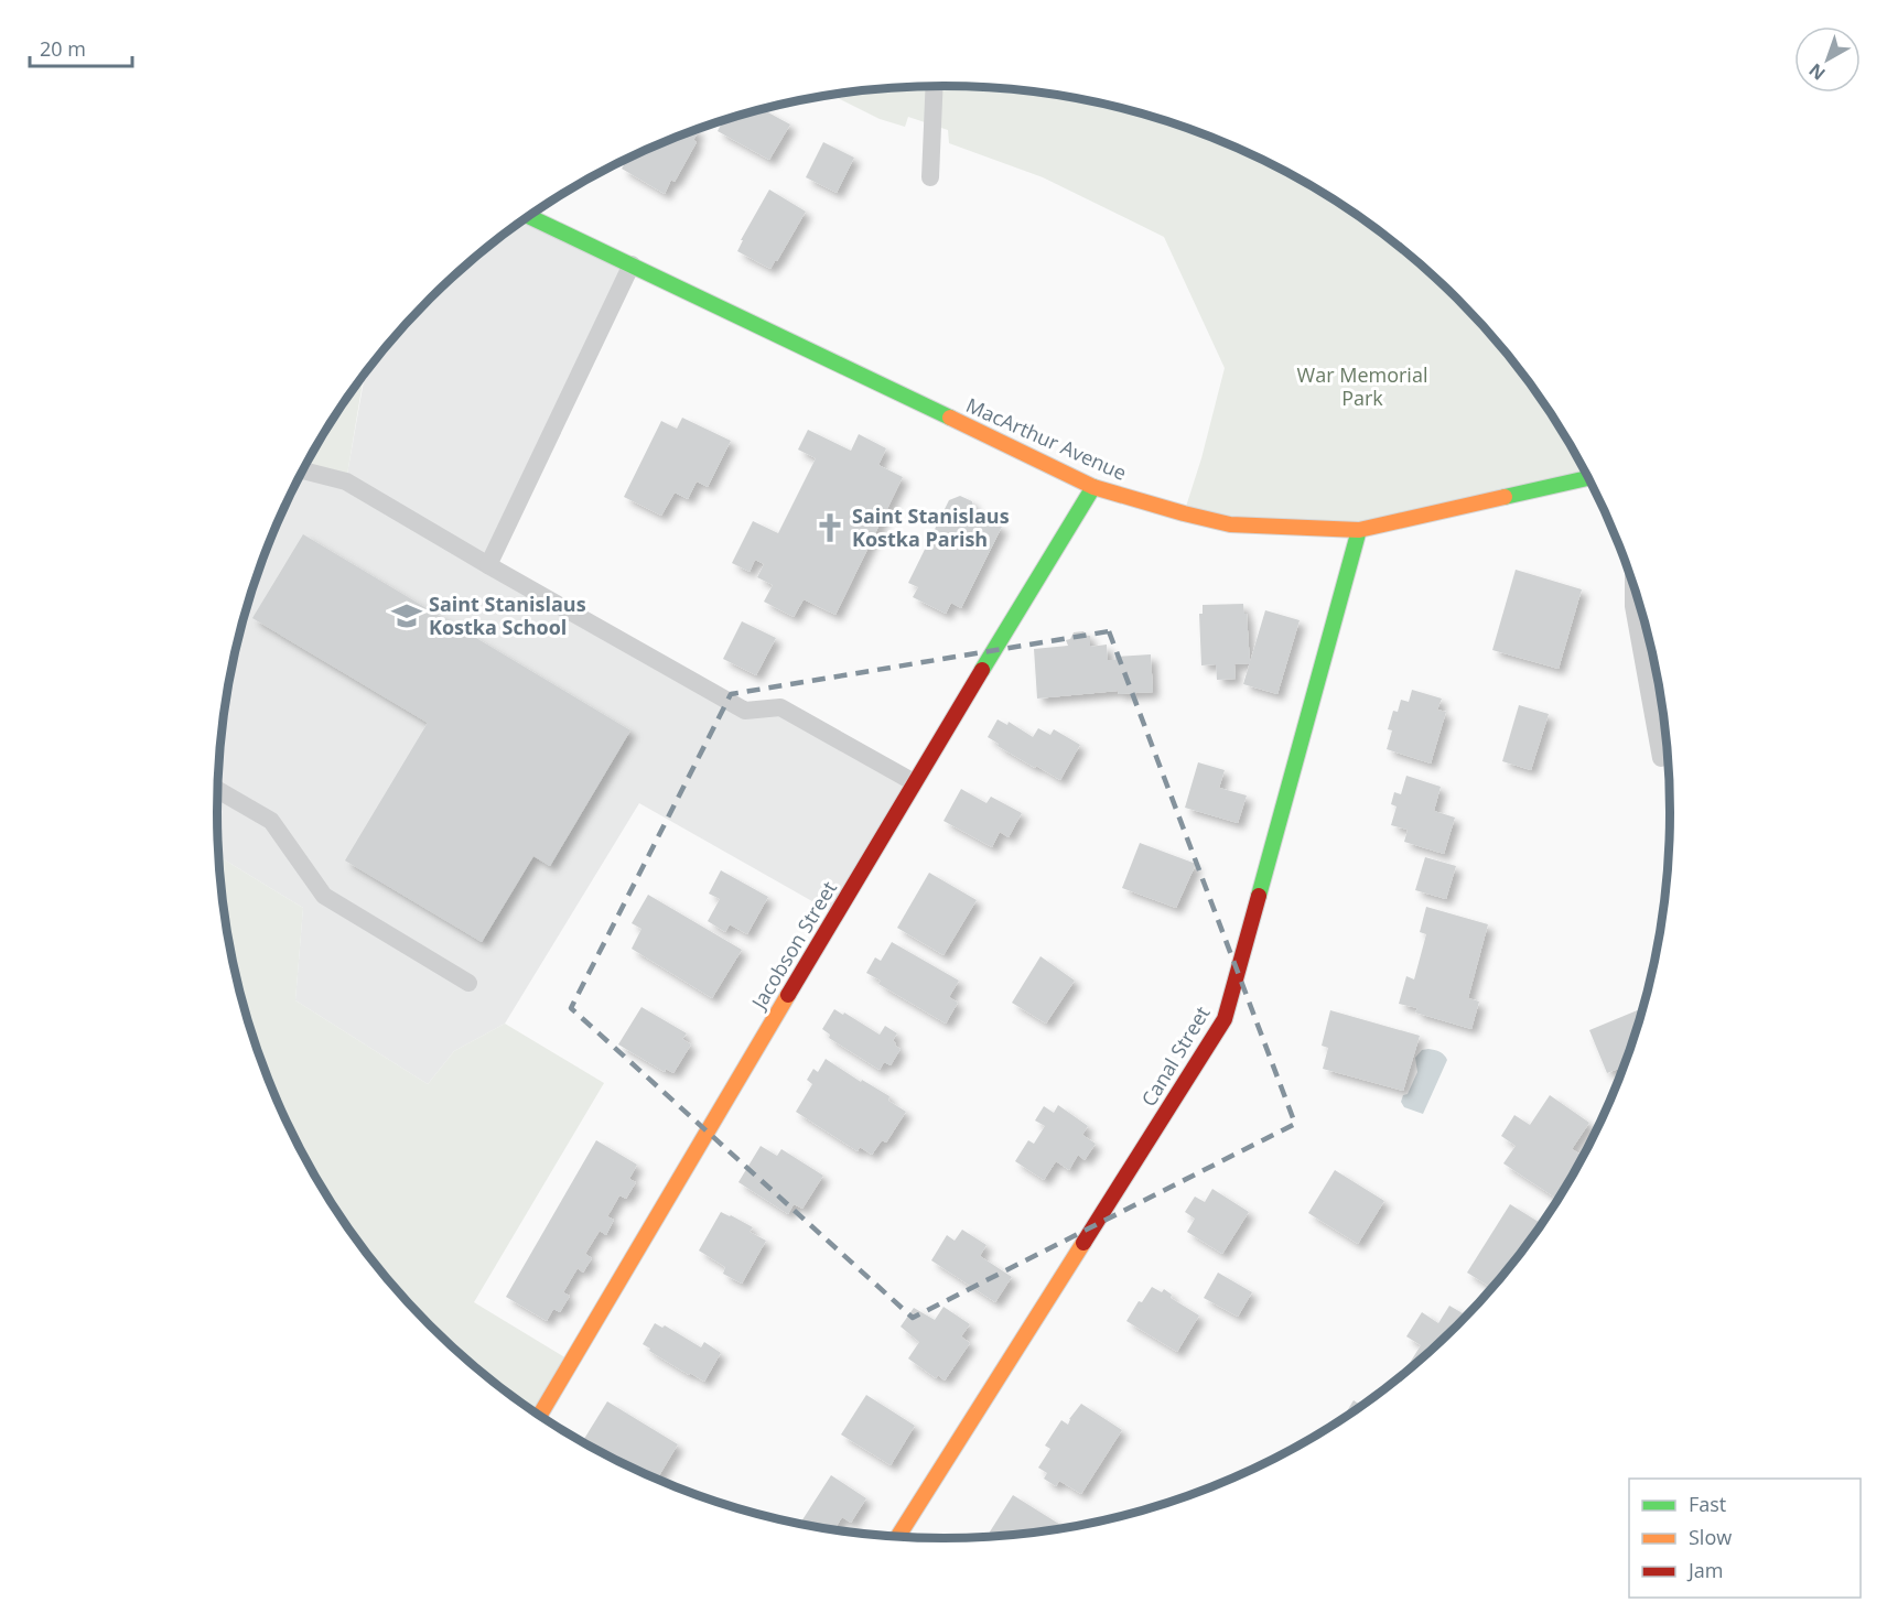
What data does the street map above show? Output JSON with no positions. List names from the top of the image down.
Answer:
{
  "streets": {
    "street": ["MacArthur Avenue", "Jacobson Street", "Canal Street"]
  },
  "crossings": [
    ["MacArthur Avenue", "Jacobson Street"],
    ["MacArthur Avenue", "Canal Street"]
  ],
  "parks": ["War Memorial Park"],
  "places": {
    "church": ["Saint Stanislaus Kostka Parish"],
    "school or university": ["Saint Stanislaus Kostka School"]
  },
  "legend": ["Fast", "Slow", "Jam"],
  "scale_bar": "20 m",
  "north": "bottom left"
}
